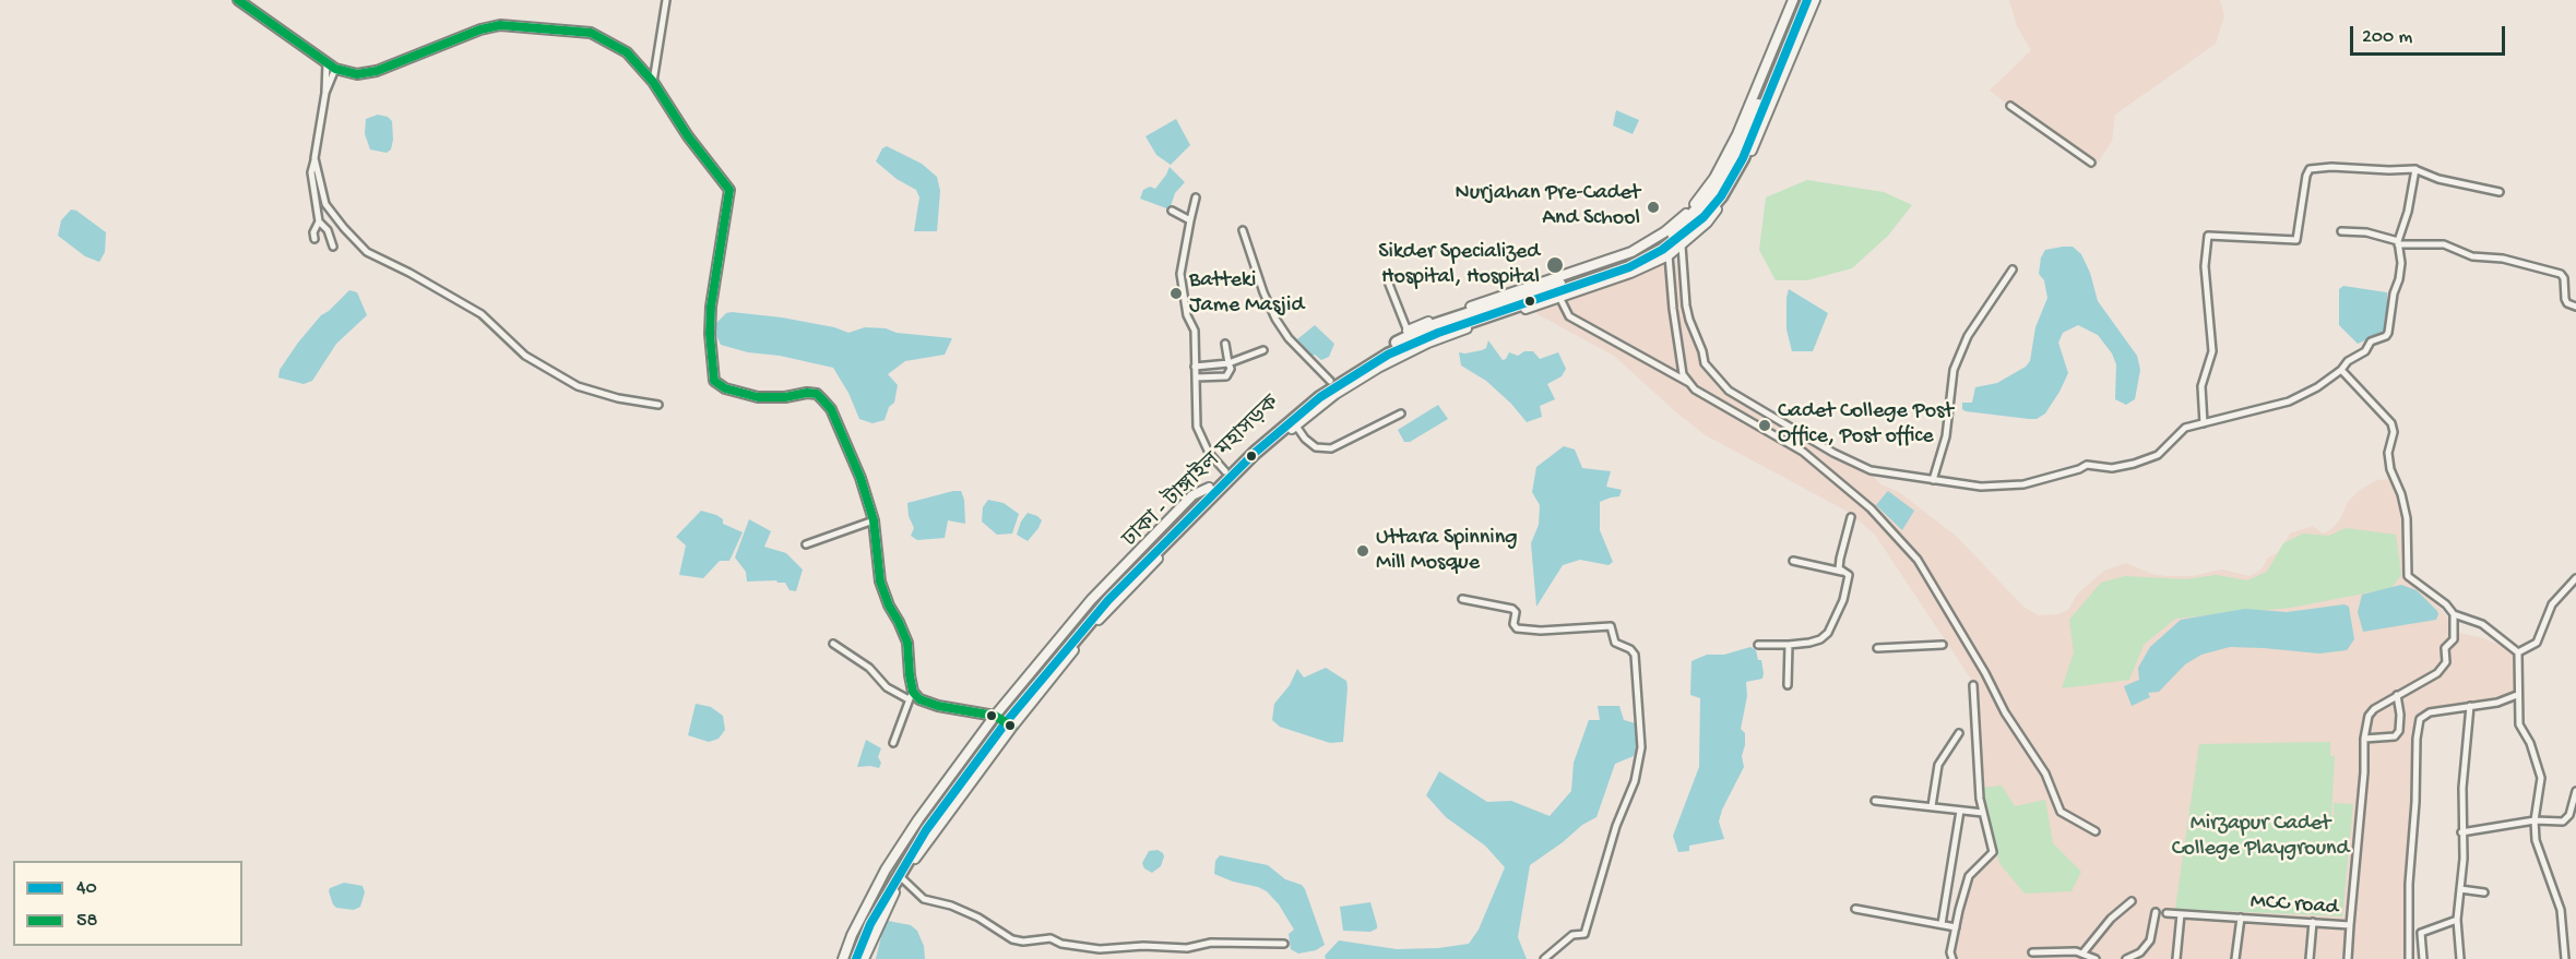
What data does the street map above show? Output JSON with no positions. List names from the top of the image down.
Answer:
{
  "streets": {
    "highway": ["ঢাকা - টাঙ্গাইল মহাসড়ক"],
    "street": ["MCC road"]
  },
  "parks": ["Mirzapur Cadet College Playground"],
  "places": [
    "Nurjahan Pre-Cadet And School",
    "Sikder Specialized Hospital, Hospital",
    "Batteki Jame Masjid",
    "Cadet College Post Office, Post office",
    "Uttara Spinning Mill Mosque"
  ],
  "lines": ["transit line 40", "transit line 58"],
  "legend": ["40", "58"],
  "scale_bar": "200 m"
}
